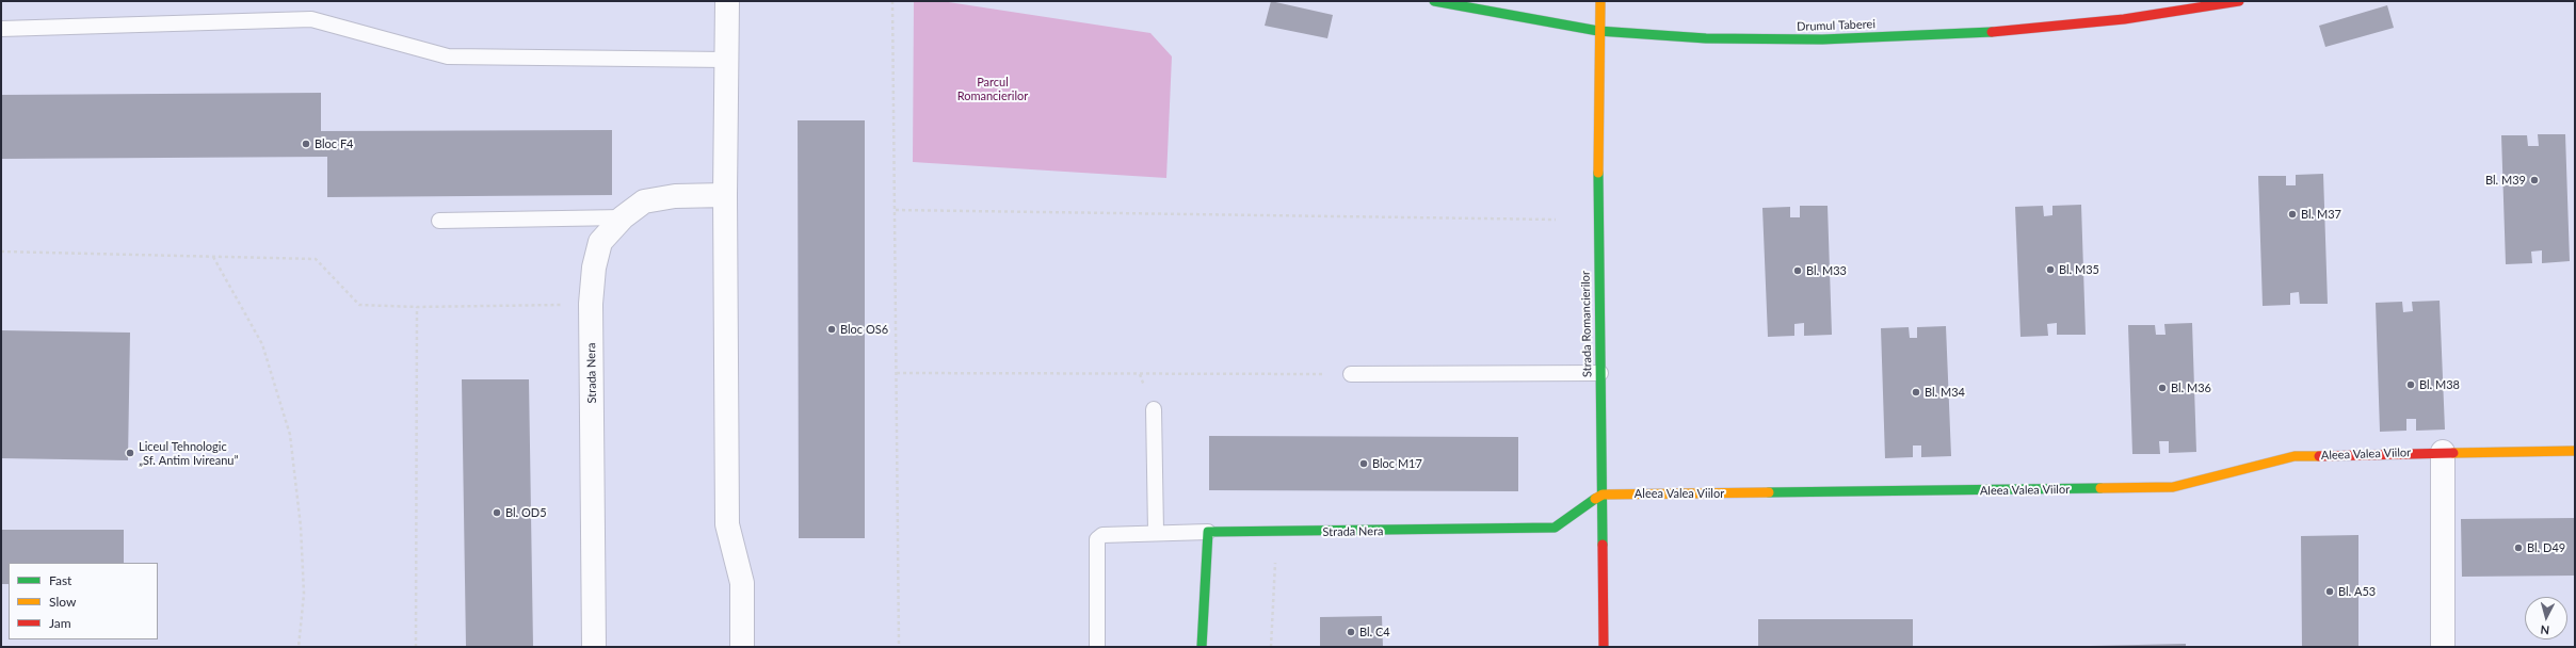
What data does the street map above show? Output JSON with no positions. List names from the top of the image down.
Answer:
{
  "streets": {
    "street": [
      "Drumul Taberei",
      "Strada Romancierilor",
      "Strada Nera",
      "Aleea Valea Viilor"
    ]
  },
  "crossings": [
    ["Drumul Taberei", "Strada Romancierilor"],
    ["Strada Romancierilor", "Strada Nera"],
    ["Strada Romancierilor", "Aleea Valea Viilor"],
    ["Strada Nera", "Aleea Valea Viilor"]
  ],
  "parks": ["Parcul Romancierilor"],
  "places": [
    "Bloc F4",
    "Bl. M39",
    "Bl. M37",
    "Bl. M35",
    "Bl. M33",
    "Bloc OS6",
    "Bl. M38",
    "Bl. M36",
    "Bl. M34",
    "Liceul Tehnologic „Sf. Antim Ivireanu”",
    "Bloc M17",
    "Bl. OD5",
    "Bl. D49",
    "Bl. A53",
    "Bl. C4"
  ],
  "legend": ["Fast", "Slow", "Jam"],
  "north": "bottom"
}
